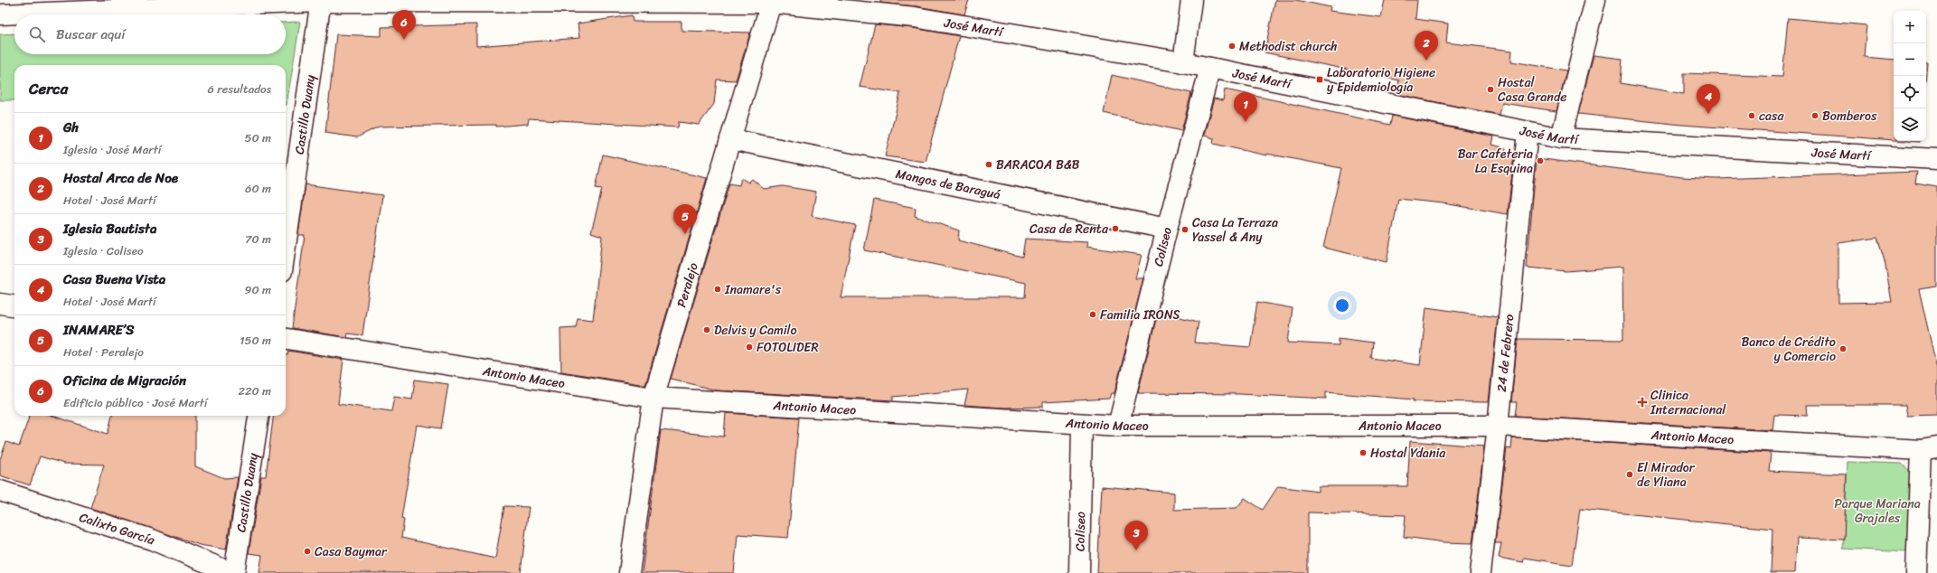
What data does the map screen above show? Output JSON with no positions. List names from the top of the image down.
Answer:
{
  "streets": {
    "main road": [
      "José Martí",
      "Castillo Duany",
      "Mangos de Baraguá",
      "Coliseo",
      "Peralejo",
      "24 de Febrero",
      "Antonio Maceo",
      "Calixto García"
    ]
  },
  "crossings": [
    ["José Martí", "Castillo Duany"],
    ["José Martí", "Coliseo"],
    ["José Martí", "Peralejo"],
    ["José Martí", "24 de Febrero"],
    ["Castillo Duany", "Calixto García"],
    ["Mangos de Baraguá", "Coliseo"],
    ["Mangos de Baraguá", "Peralejo"],
    ["Coliseo", "Antonio Maceo"],
    ["Peralejo", "Antonio Maceo"],
    ["24 de Febrero", "Antonio Maceo"]
  ],
  "parks": ["Parque Mariana Grajales"],
  "places": {
    "other": [
      "Methodist church",
      "Hostal Casa Grande",
      "casa",
      "Bomberos",
      "Bar Cafeteria La Esquina",
      "BARACOA B&B",
      "Casa de Renta",
      "Casa La Terraza Yassel & Any",
      "Inamare's",
      "Familia IRONS",
      "Delvis y Camilo",
      "FOTOLIDER",
      "Banco de Crédito y Comercio",
      "Hostal Ydania",
      "El Mirador de Yliana",
      "Casa Baymar"
    ],
    "transit": ["Laboratorio Higiene y Epidemiología"],
    "health": ["Clinica Internacional"]
  },
  "page": {
    "pins": [
      "6",
      "2",
      "4",
      "1",
      "5",
      "3"
    ],
    "map_buttons": ["+", "−"],
    "search": "Buscar aquí",
    "heading": ["Cerca", "6 resultados"],
    "list": [
      {
        "mark": "1",
        "name": "Gh",
        "note": "Iglesia · José Martí",
        "value": "50 m"
      },
      {
        "mark": "2",
        "name": "Hostal Arca de Noe",
        "note": "Hotel · José Martí",
        "value": "60 m"
      },
      {
        "mark": "3",
        "name": "Iglesia Bautista",
        "note": "Iglesia · Coliseo",
        "value": "70 m"
      },
      {
        "mark": "4",
        "name": "Casa Buena Vista",
        "note": "Hotel · José Martí",
        "value": "90 m"
      },
      {
        "mark": "5",
        "name": "INAMARE’S",
        "note": "Hotel · Peralejo",
        "value": "150 m"
      },
      {
        "mark": "6",
        "name": "Oficina de Migración",
        "note": "Edificio público · José Martí",
        "value": "220 m"
      }
    ]
  }
}
